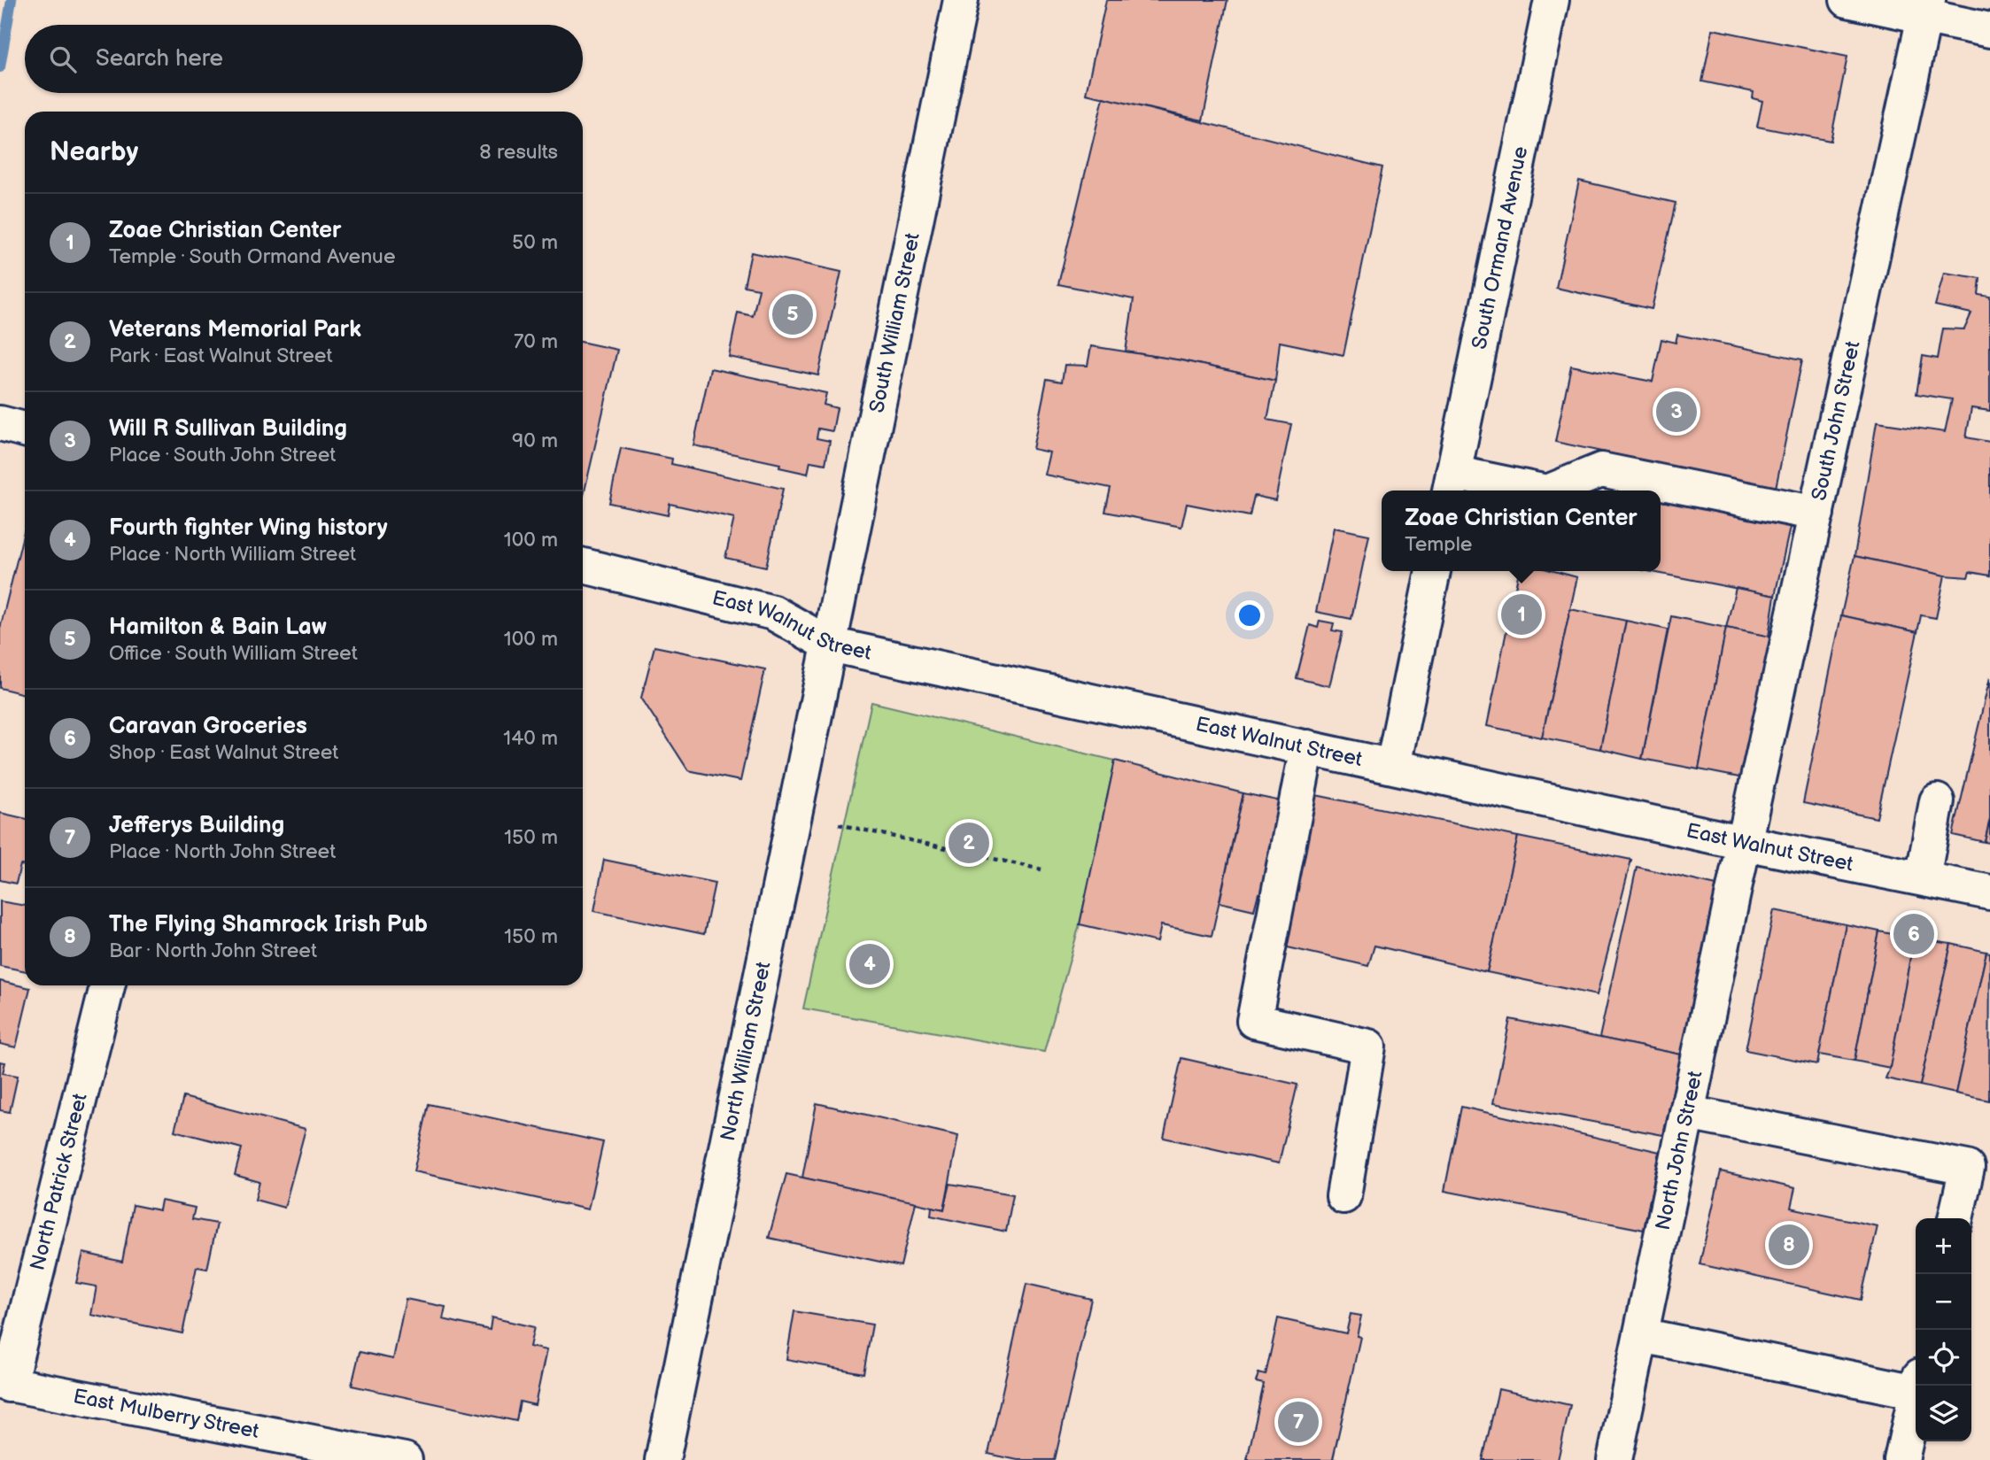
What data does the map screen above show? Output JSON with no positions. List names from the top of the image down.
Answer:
{
  "streets": {
    "street": [
      "South Ormand Avenue",
      "South William Street",
      "South John Street",
      "East Walnut Street",
      "North William Street",
      "North John Street",
      "North Patrick Street",
      "East Mulberry Street"
    ]
  },
  "crossings": [
    ["South William Street", "East Walnut Street"],
    ["South William Street", "North William Street"],
    ["South John Street", "East Walnut Street"],
    ["South John Street", "North John Street"],
    ["East Walnut Street", "North William Street"],
    ["East Walnut Street", "North John Street"],
    ["North Patrick Street", "East Mulberry Street"]
  ],
  "page": {
    "search": "Search here",
    "heading": ["Nearby", "8 results"],
    "list": [
      {
        "mark": "1",
        "name": "Zoae Christian Center",
        "note": "Temple · South Ormand Avenue",
        "value": "50 m"
      },
      {
        "mark": "2",
        "name": "Veterans Memorial Park",
        "note": "Park · East Walnut Street",
        "value": "70 m"
      },
      {
        "mark": "3",
        "name": "Will R Sullivan Building",
        "note": "Place · South John Street",
        "value": "90 m"
      },
      {
        "mark": "4",
        "name": "Fourth fighter Wing history",
        "note": "Place · North William Street",
        "value": "100 m"
      },
      {
        "mark": "5",
        "name": "Hamilton & Bain Law",
        "note": "Office · South William Street",
        "value": "100 m"
      },
      {
        "mark": "6",
        "name": "Caravan Groceries",
        "note": "Shop · East Walnut Street",
        "value": "140 m"
      },
      {
        "mark": "7",
        "name": "Jefferys Building",
        "note": "Place · North John Street",
        "value": "150 m"
      },
      {
        "mark": "8",
        "name": "The Flying Shamrock Irish Pub",
        "note": "Bar · North John Street",
        "value": "150 m"
      }
    ],
    "pins": [
      "5",
      "3",
      "1",
      "2",
      "6",
      "4",
      "8",
      "7"
    ],
    "popup": ["Zoae Christian Center", "Temple"],
    "map_buttons": ["+", "−"]
  }
}
